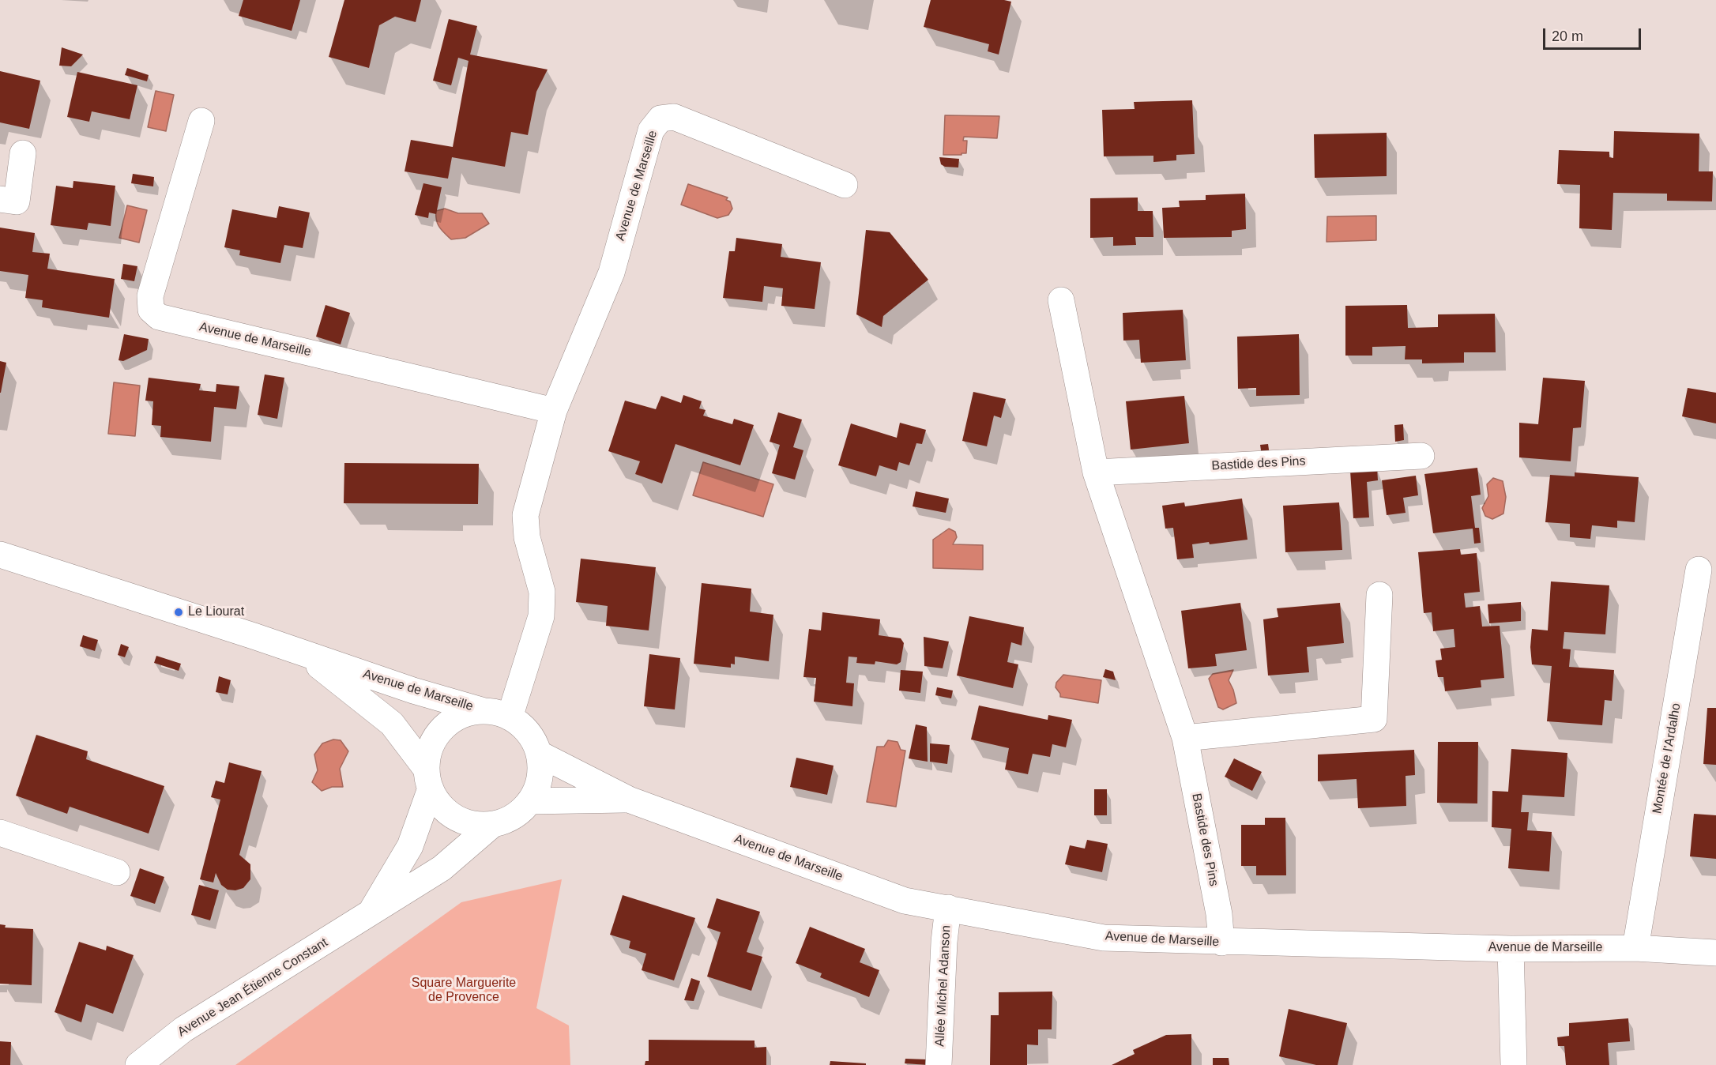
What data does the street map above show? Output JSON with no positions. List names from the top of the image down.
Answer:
{
  "streets": {
    "street": [
      "Avenue de Marseille",
      "Bastide des Pins",
      "Montée de l'Ardalho",
      "Allée Michel Adanson",
      "Avenue Jean Étienne Constant"
    ]
  },
  "crossings": [
    ["Avenue de Marseille", "Bastide des Pins"],
    ["Avenue de Marseille", "Montée de l'Ardalho"],
    ["Avenue de Marseille", "Allée Michel Adanson"],
    ["Avenue de Marseille", "Avenue Jean Étienne Constant"]
  ],
  "parks": ["Square Marguerite de Provence"],
  "places": ["Le Liourat"],
  "scale_bar": "20 m"
}
